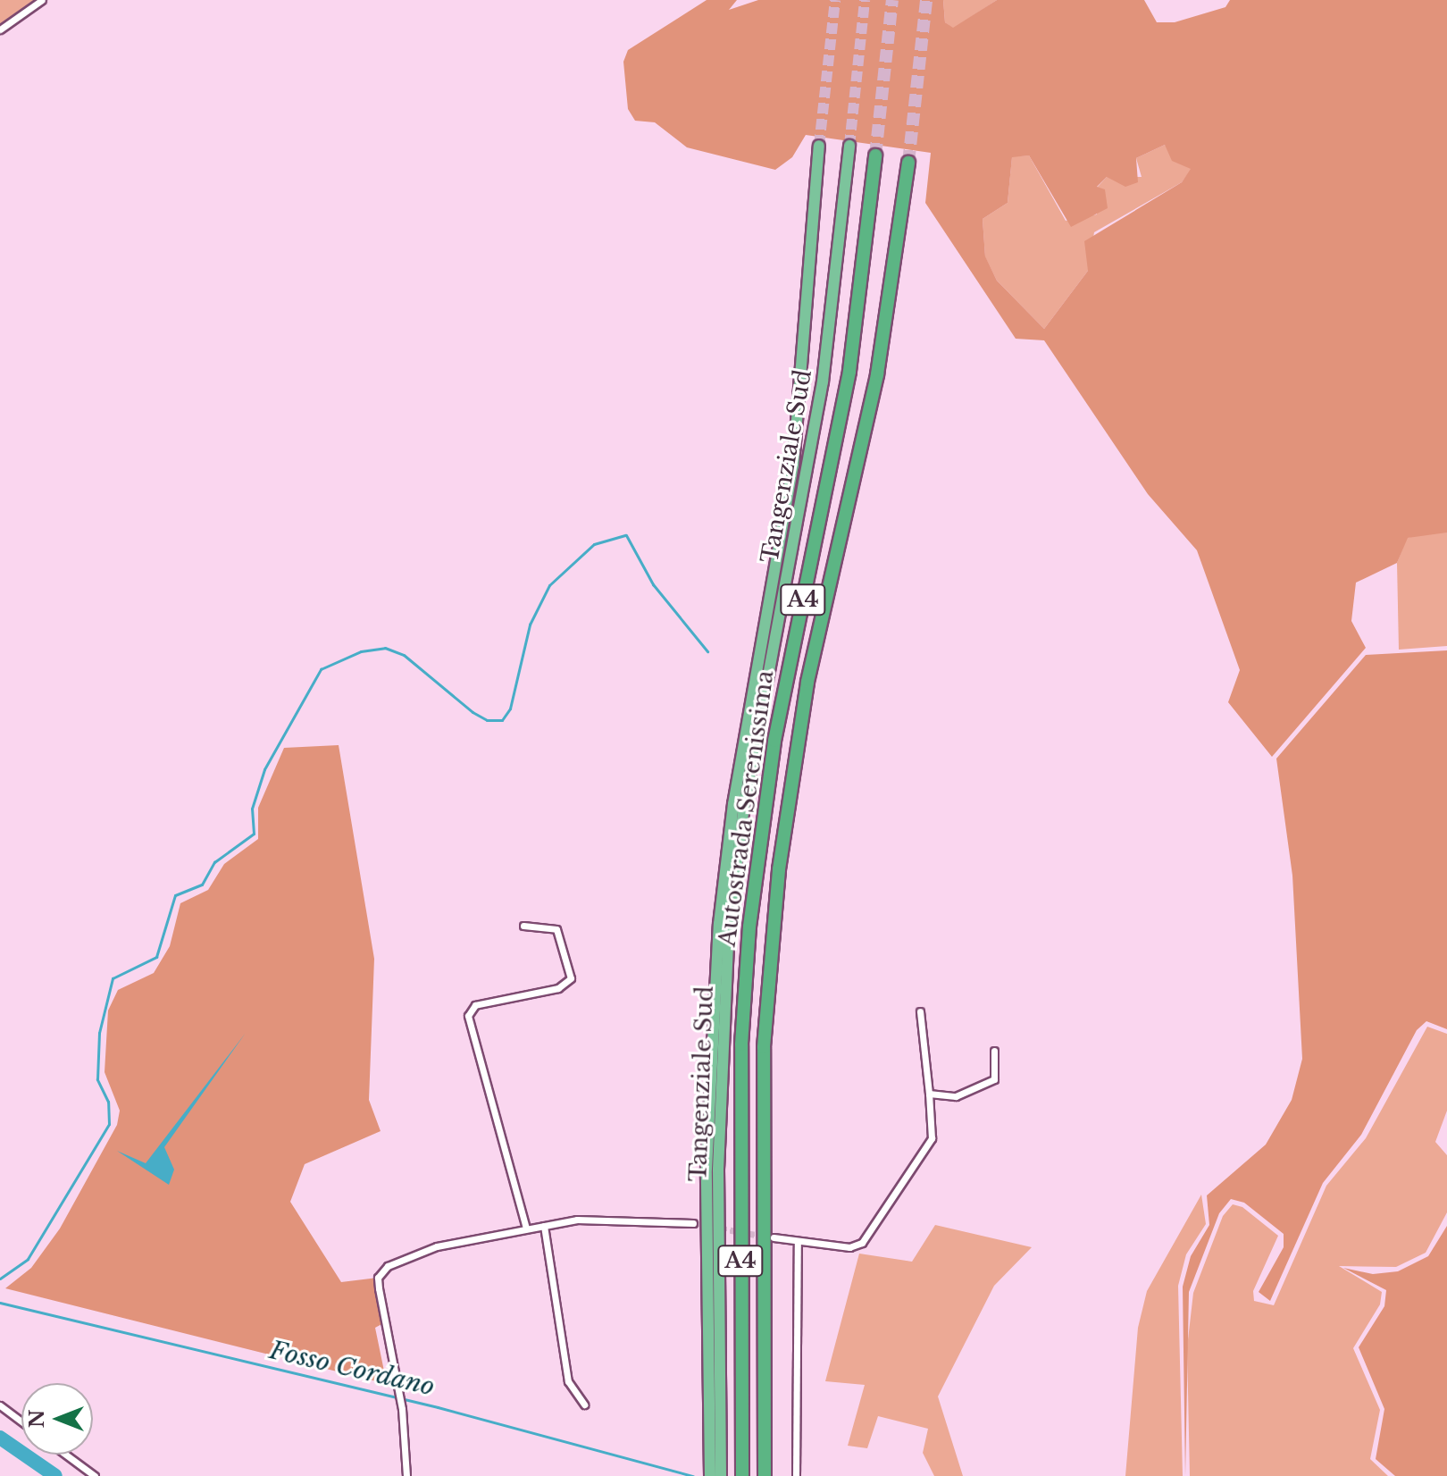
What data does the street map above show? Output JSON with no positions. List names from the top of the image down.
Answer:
{
  "streets": {
    "highway": ["Tangenziale Sud", "A4", "Autostrada Serenissima"]
  },
  "water": ["Fosso Cordano"],
  "north": "left"
}
